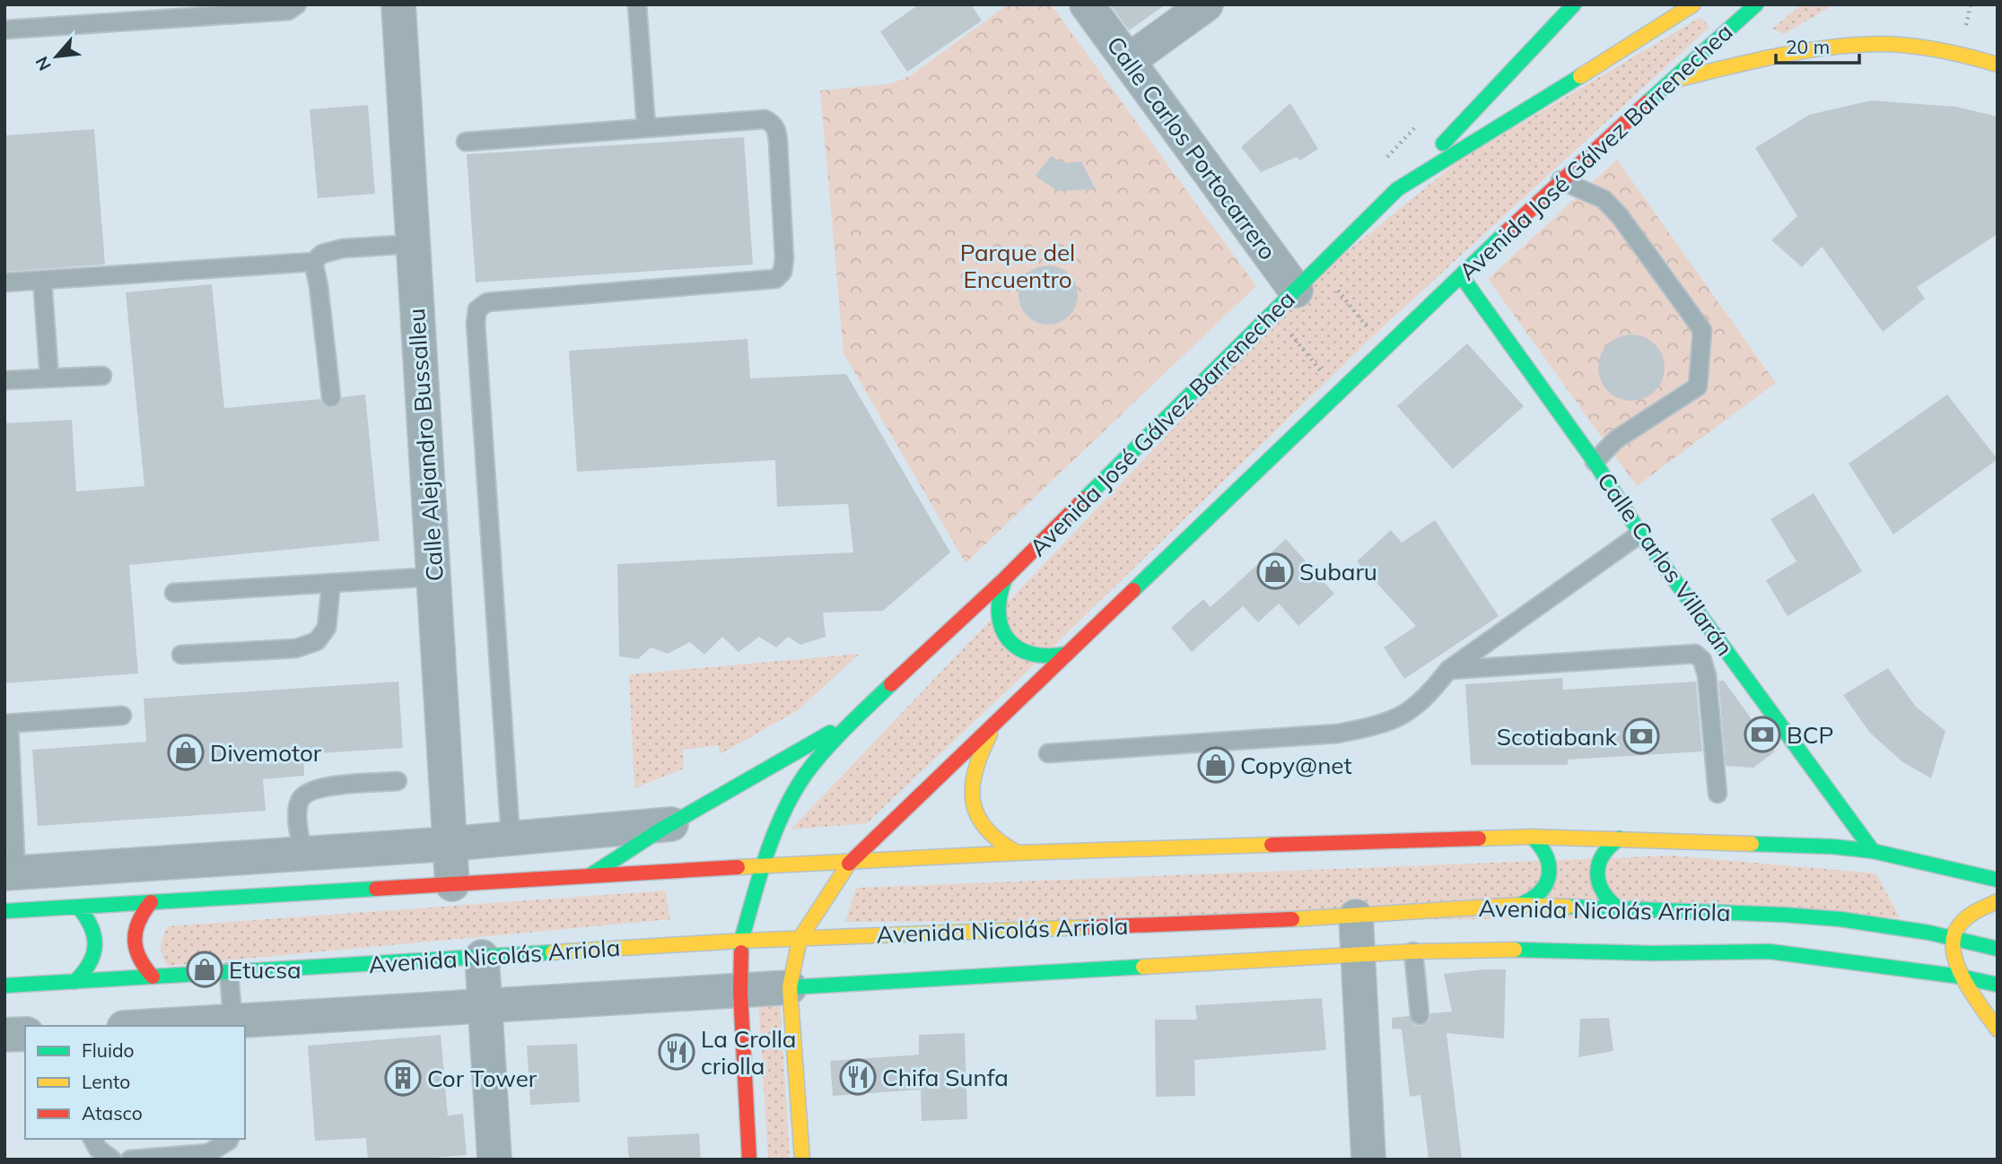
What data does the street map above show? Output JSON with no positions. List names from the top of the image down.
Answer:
{
  "streets": {
    "main road": ["Avenida José Gálvez Barrenechea", "Calle Carlos Villarán", "Avenida Nicolás Arriola"],
    "street": ["Calle Carlos Portocarrero", "Calle Alejandro Bussalleu"]
  },
  "crossings": [
    ["Calle Carlos Portocarrero", "Avenida José Gálvez Barrenechea"],
    ["Avenida José Gálvez Barrenechea", "Calle Carlos Villarán"],
    ["Avenida José Gálvez Barrenechea", "Avenida Nicolás Arriola"]
  ],
  "parks": ["Parque del Encuentro"],
  "places": {
    "shop": [
      "Subaru",
      "Divemotor",
      "Copy@net",
      "Etucsa"
    ],
    "bank": ["BCP", "Scotiabank"],
    "restaurant": ["La Crolla criolla", "Chifa Sunfa"],
    "building": ["Cor Tower"]
  },
  "legend": ["Fluido", "Lento", "Atasco"],
  "scale_bar": "20 m",
  "north": "bottom left"
}
